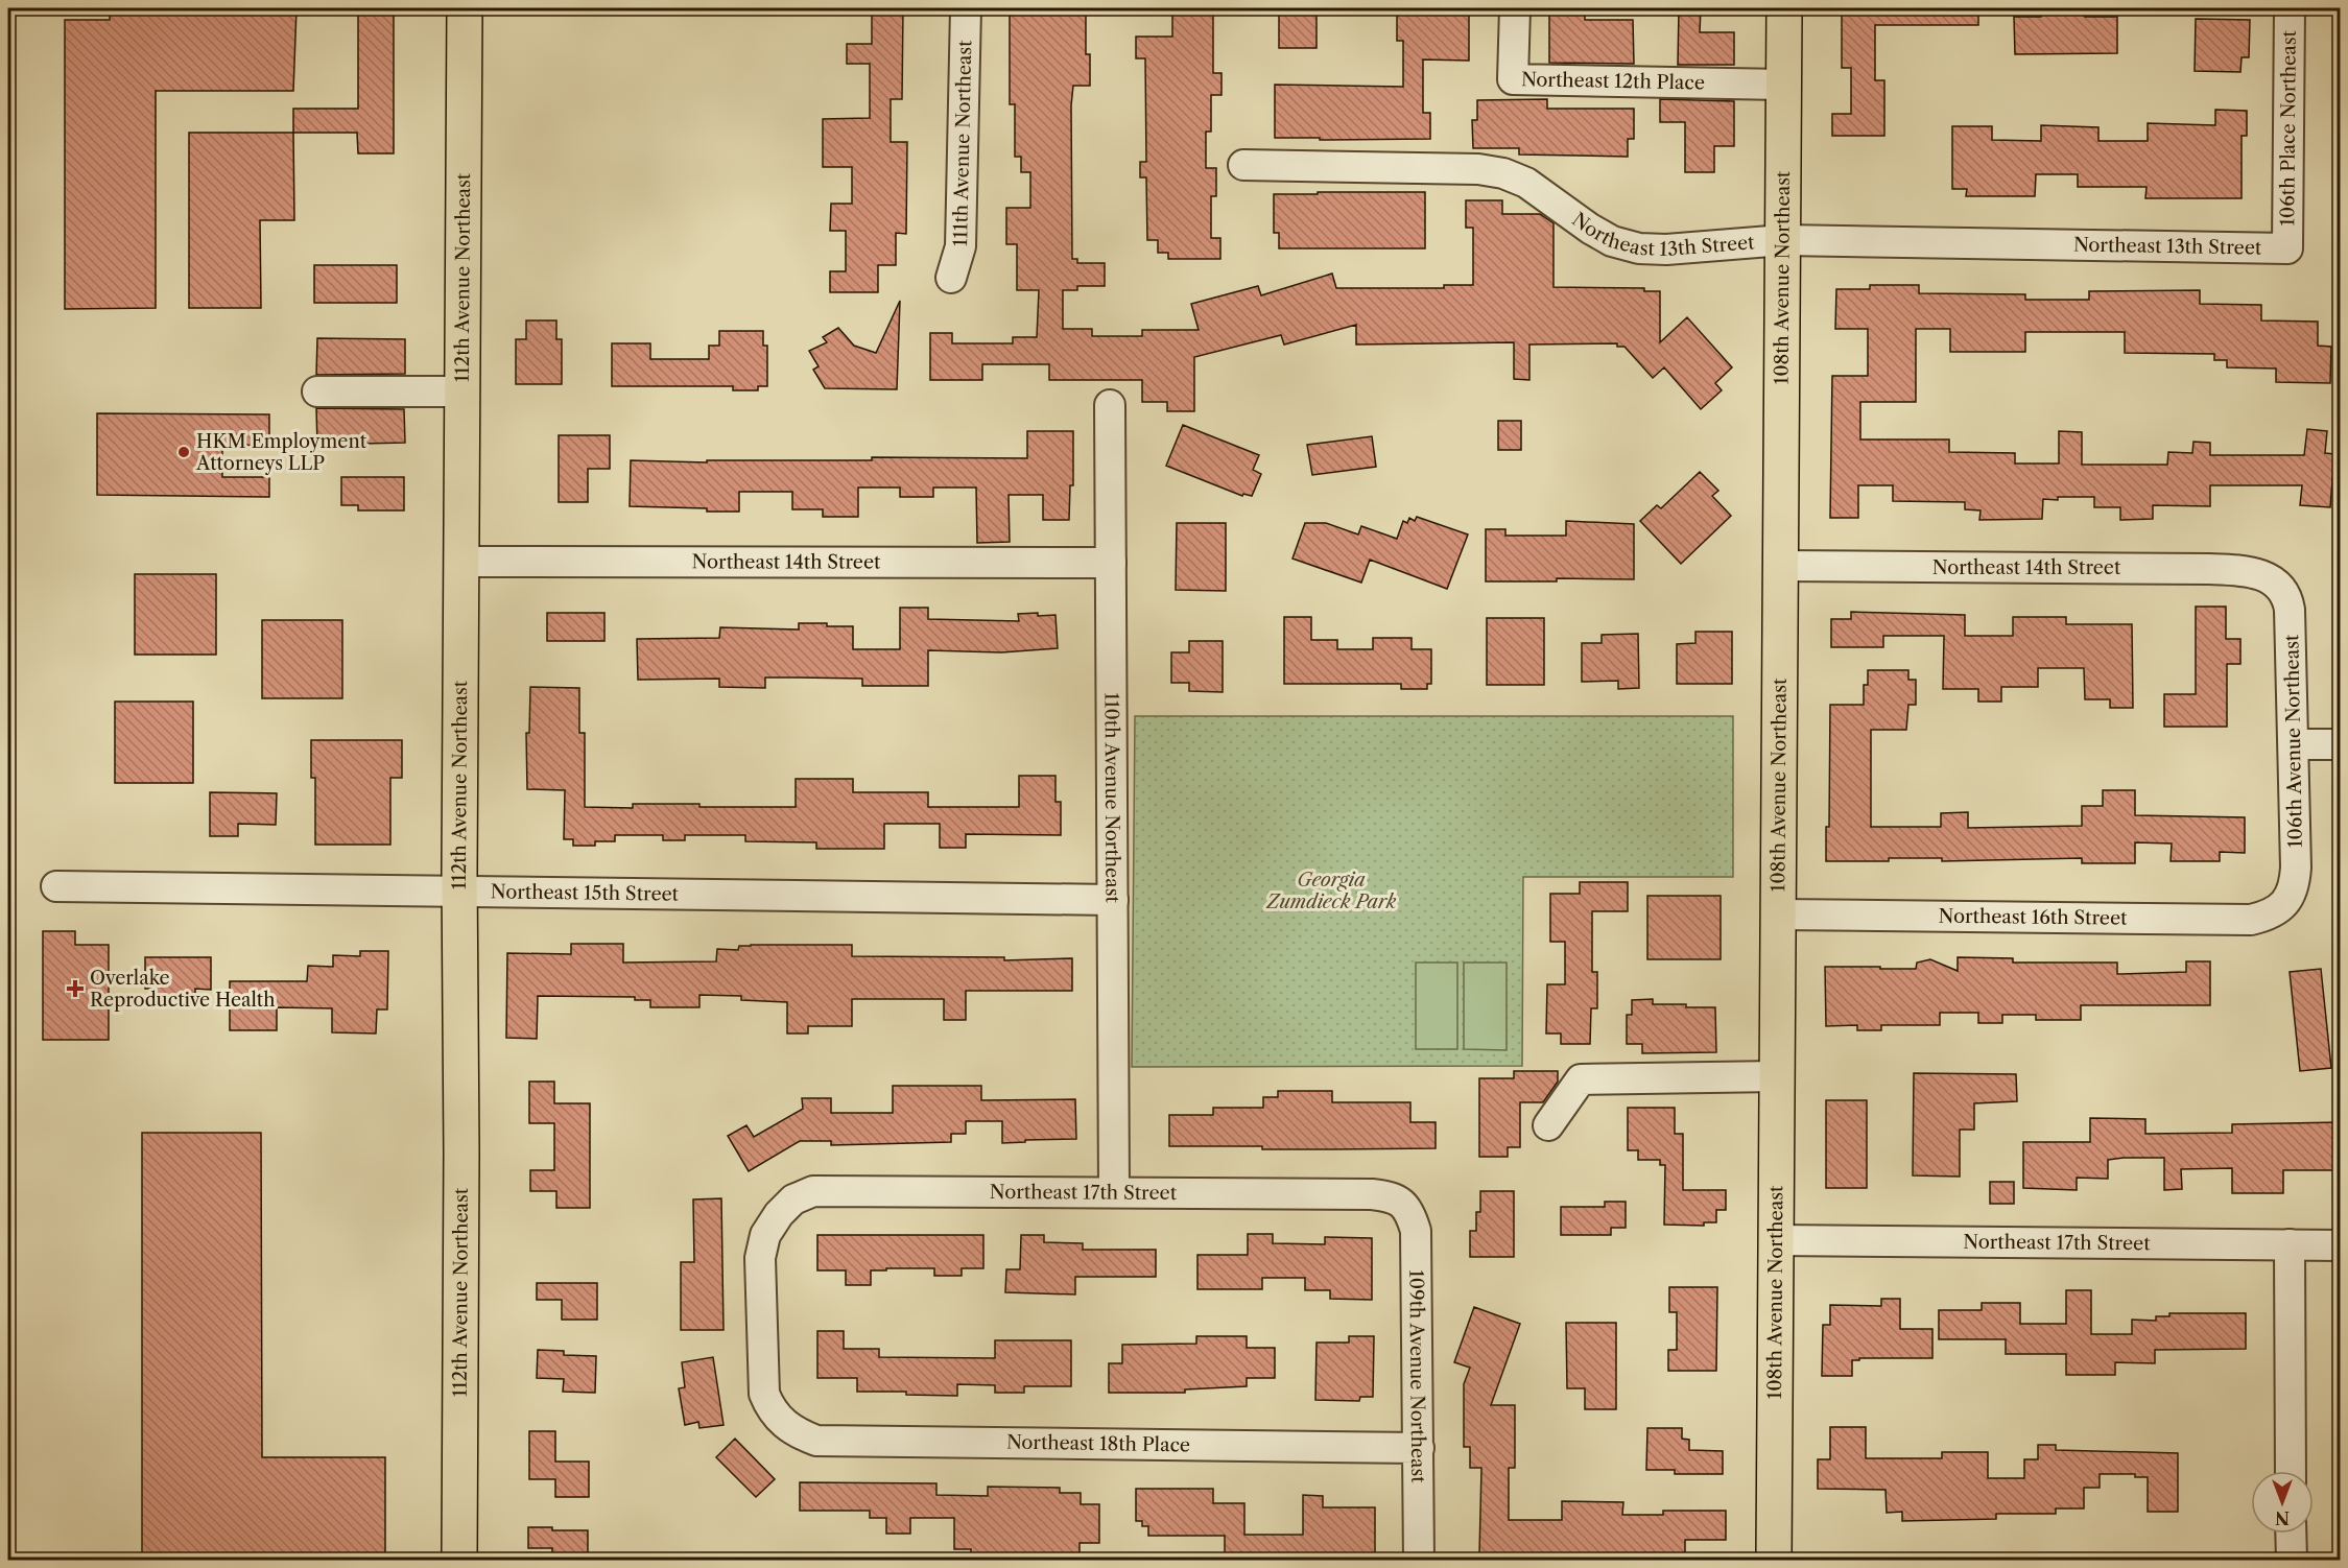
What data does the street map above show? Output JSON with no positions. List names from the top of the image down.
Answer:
{
  "streets": {
    "main road": ["112th Avenue Northeast", "108th Avenue Northeast"],
    "street": [
      "Northeast 12th Place",
      "106th Place Northeast",
      "111th Avenue Northeast",
      "Northeast 13th Street",
      "Northeast 14th Street",
      "106th Avenue Northeast",
      "110th Avenue Northeast",
      "Northeast 15th Street",
      "Northeast 16th Street",
      "Northeast 17th Street",
      "109th Avenue Northeast",
      "Northeast 18th Place"
    ]
  },
  "crossings": [
    ["Northeast 12th Place", "108th Avenue Northeast"],
    ["106th Place Northeast", "Northeast 13th Street"],
    ["Northeast 13th Street", "108th Avenue Northeast"],
    ["112th Avenue Northeast", "Northeast 14th Street"],
    ["112th Avenue Northeast", "Northeast 15th Street"],
    ["108th Avenue Northeast", "Northeast 14th Street"],
    ["108th Avenue Northeast", "Northeast 16th Street"],
    ["108th Avenue Northeast", "Northeast 17th Street"],
    ["Northeast 14th Street", "106th Avenue Northeast"],
    ["Northeast 14th Street", "110th Avenue Northeast"],
    ["106th Avenue Northeast", "Northeast 16th Street"],
    ["110th Avenue Northeast", "Northeast 15th Street"],
    ["110th Avenue Northeast", "Northeast 17th Street"],
    ["Northeast 17th Street", "109th Avenue Northeast"],
    ["Northeast 17th Street", "Northeast 18th Place"],
    ["109th Avenue Northeast", "Northeast 18th Place"]
  ],
  "parks": ["Georgia Zumdieck Park"],
  "places": {
    "other": ["HKM Employment Attorneys LLP"],
    "health": ["Overlake Reproductive Health"]
  },
  "north": "bottom"
}
